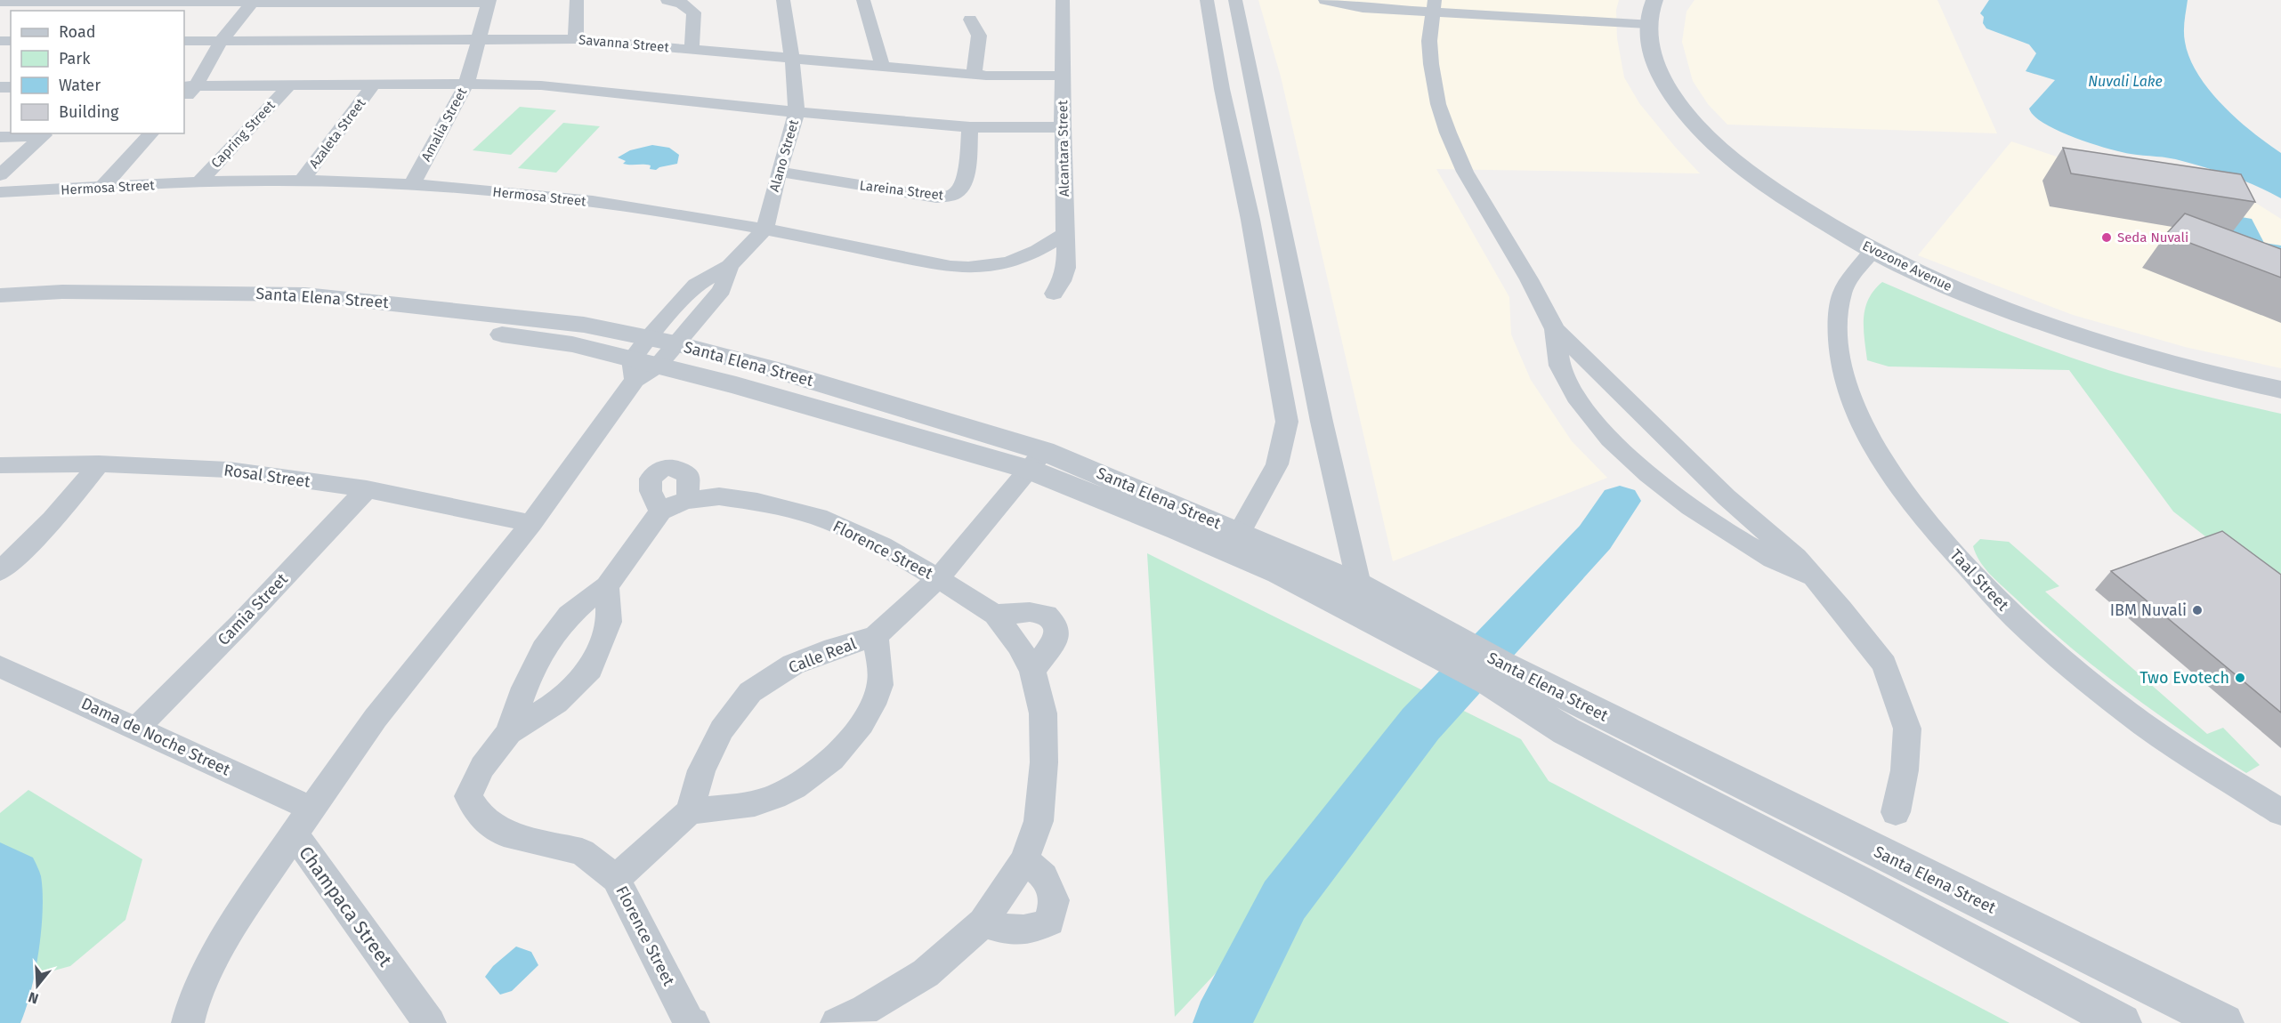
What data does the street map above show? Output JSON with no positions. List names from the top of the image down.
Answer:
{
  "streets": {
    "street": [
      "Savanna Street",
      "Amalia Street",
      "Azaleta Street",
      "Capring Street",
      "Alcantara Street",
      "Alano Street",
      "Hermosa Street",
      "Lareina Street",
      "Evozone Avenue",
      "Santa Elena Street",
      "Rosal Street",
      "Florence Street",
      "Taal Street",
      "Camia Street",
      "Calle Real",
      "Dama de Noche Street",
      "Champaca Street"
    ]
  },
  "crossings": [
    ["Savanna Street", "Amalia Street"],
    ["Savanna Street", "Alcantara Street"],
    ["Savanna Street", "Alano Street"],
    ["Amalia Street", "Hermosa Street"],
    ["Azaleta Street", "Hermosa Street"],
    ["Capring Street", "Hermosa Street"],
    ["Alcantara Street", "Hermosa Street"],
    ["Alano Street", "Hermosa Street"],
    ["Alano Street", "Lareina Street"],
    ["Evozone Avenue", "Taal Street"],
    ["Santa Elena Street", "Calle Real"],
    ["Rosal Street", "Camia Street"],
    ["Florence Street", "Calle Real"],
    ["Camia Street", "Dama de Noche Street"]
  ],
  "water": ["Nuvali Lake"],
  "places": ["Seda Nuvali", "IBM Nuvali", "Two Evotech"],
  "legend": [
    "Road",
    "Park",
    "Water",
    "Building"
  ],
  "north": "bottom"
}
